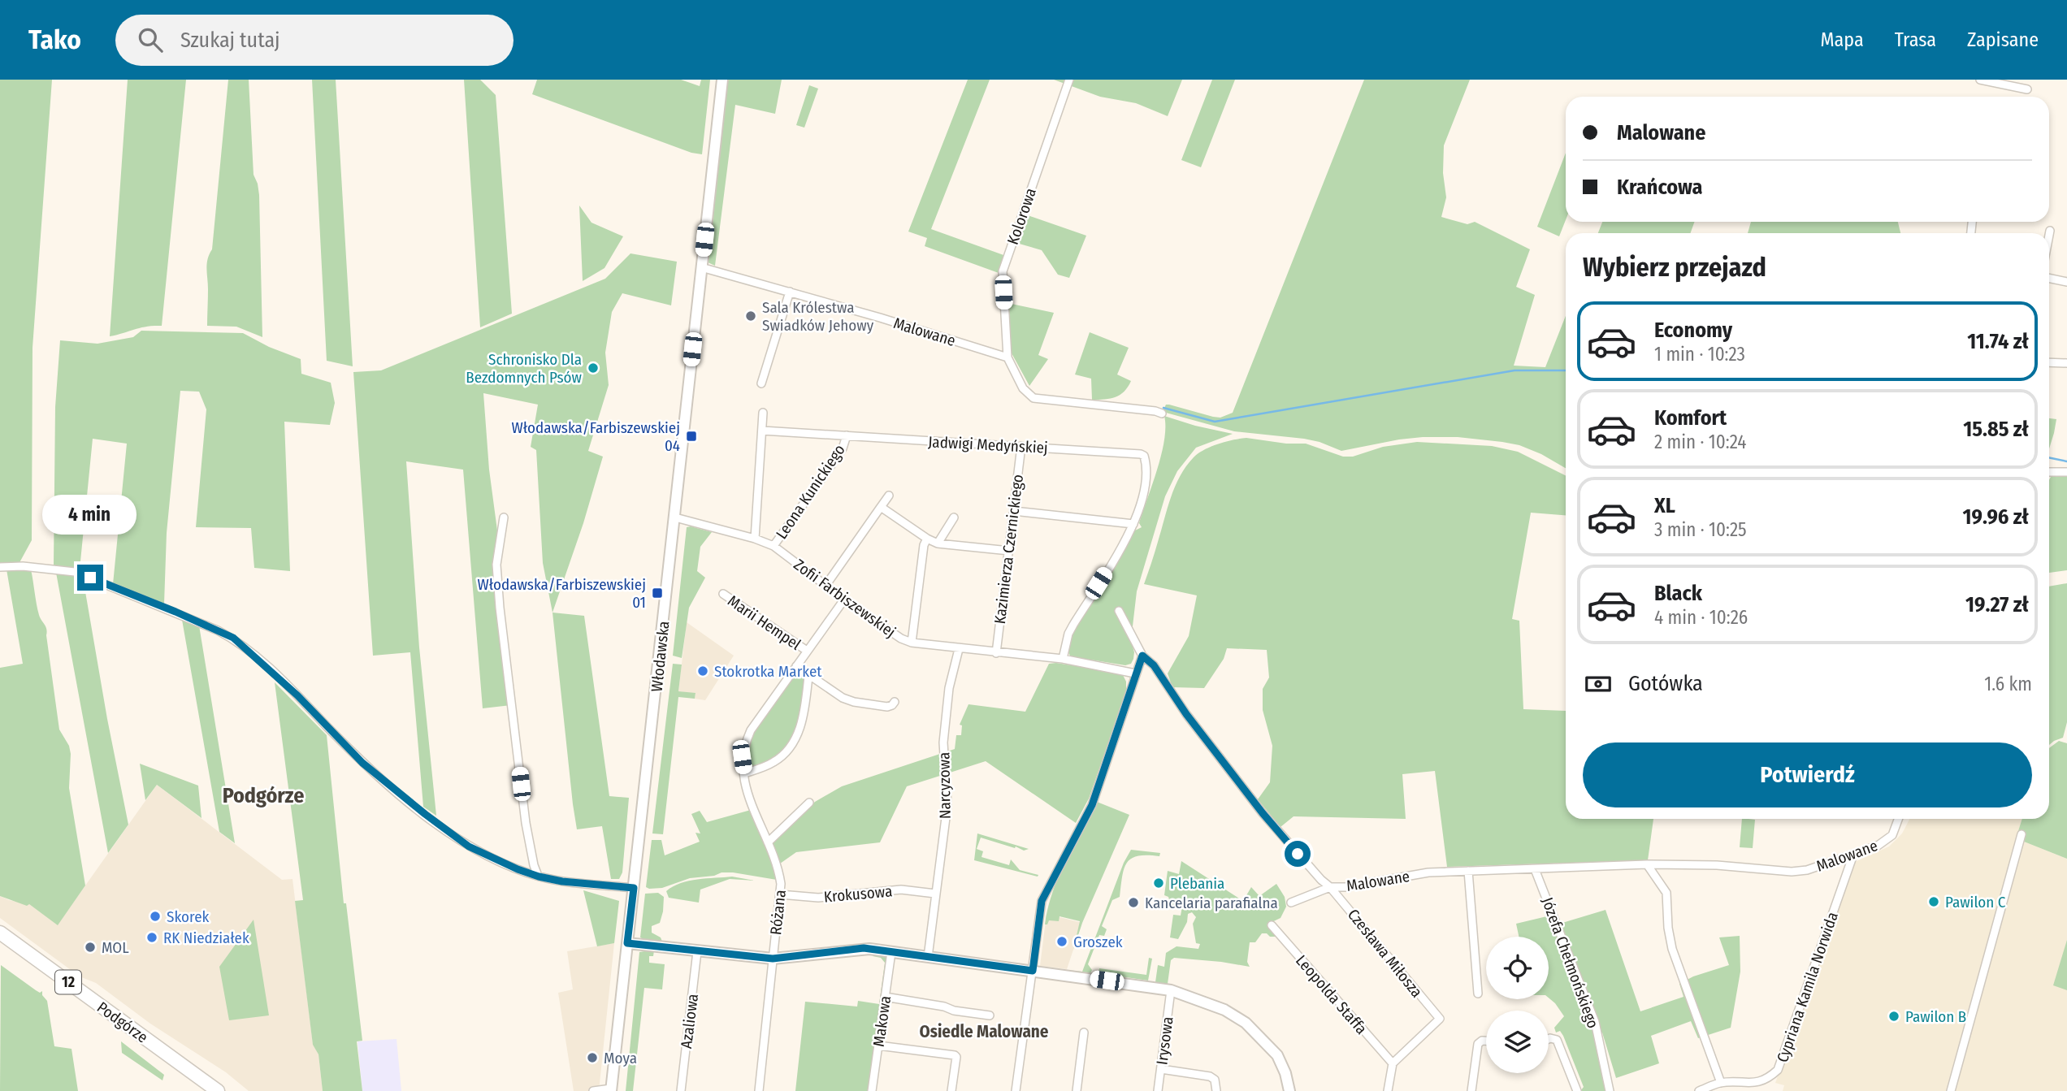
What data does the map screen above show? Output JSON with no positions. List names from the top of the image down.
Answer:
{
  "streets": {
    "highway": ["12", "Podgórze"],
    "main road": ["Włodawska"],
    "street": [
      "Kolorowa",
      "Malowane",
      "Jadwigi Medyńskiej",
      "Leona Kunickiego",
      "Kazimierza Czernickiego",
      "Zofii Farbiszewskiej",
      "Marii Hempel",
      "Narcyzowa",
      "Krokusowa",
      "Różana",
      "Czesława Miłosza",
      "Józefa Chełmońskiego",
      "Cypriana Kamila Norwida",
      "Leopolda Staffa",
      "Azaliowa",
      "Makowa",
      "Irysowa"
    ]
  },
  "crossings": [
    ["Kolorowa", "Malowane"],
    ["Malowane", "Włodawska"],
    ["Malowane", "Czesława Miłosza"],
    ["Malowane", "Józefa Chełmońskiego"],
    ["Malowane", "Cypriana Kamila Norwida"],
    ["Jadwigi Medyńskiej", "Leona Kunickiego"],
    ["Jadwigi Medyńskiej", "Kazimierza Czernickiego"],
    ["Leona Kunickiego", "Zofii Farbiszewskiej"],
    ["Kazimierza Czernickiego", "Zofii Farbiszewskiej"],
    ["Zofii Farbiszewskiej", "Włodawska"],
    ["Zofii Farbiszewskiej", "Narcyzowa"],
    ["Zofii Farbiszewskiej", "Różana"],
    ["Marii Hempel", "Różana"],
    ["Narcyzowa", "Krokusowa"],
    ["Krokusowa", "Różana"],
    ["Czesława Miłosza", "Leopolda Staffa"]
  ],
  "districts": ["Podgórze", "Osiedle Malowane"],
  "places": {
    "other": [
      "Sala Królestwa Swiadków Jehowy",
      "Schronisko Dla Bezdomnych Psów",
      "Stokrotka Market",
      "Plebania",
      "Pawilon C",
      "Kancelaria parafialna",
      "Skorek",
      "RK Niedziałek",
      "Groszek",
      "MOL",
      "Pawilon B",
      "Moya"
    ],
    "transit": ["Włodawska/Farbiszewskiej 04", "Włodawska/Farbiszewskiej 01"]
  },
  "page": {
    "header": "Tako",
    "search": "Szukaj tutaj",
    "nav": ["Mapa", "Trasa", "Zapisane"],
    "banner": ["Malowane", "Krańcowa"],
    "heading": "Wybierz przejazd",
    "list": [
      {
        "name": "Economy",
        "note": "1 min · 10:23",
        "value": "11.74 zł"
      },
      {
        "name": "Komfort",
        "note": "2 min · 10:24",
        "value": "15.85 zł"
      },
      {
        "name": "XL",
        "note": "3 min · 10:25",
        "value": "19.96 zł"
      },
      {
        "name": "Black",
        "note": "4 min · 10:26",
        "value": "19.27 zł"
      }
    ],
    "bubble": "4 min",
    "pay": ["Gotówka", "1.6 km"],
    "buttons": "Potwierdź"
  }
}
